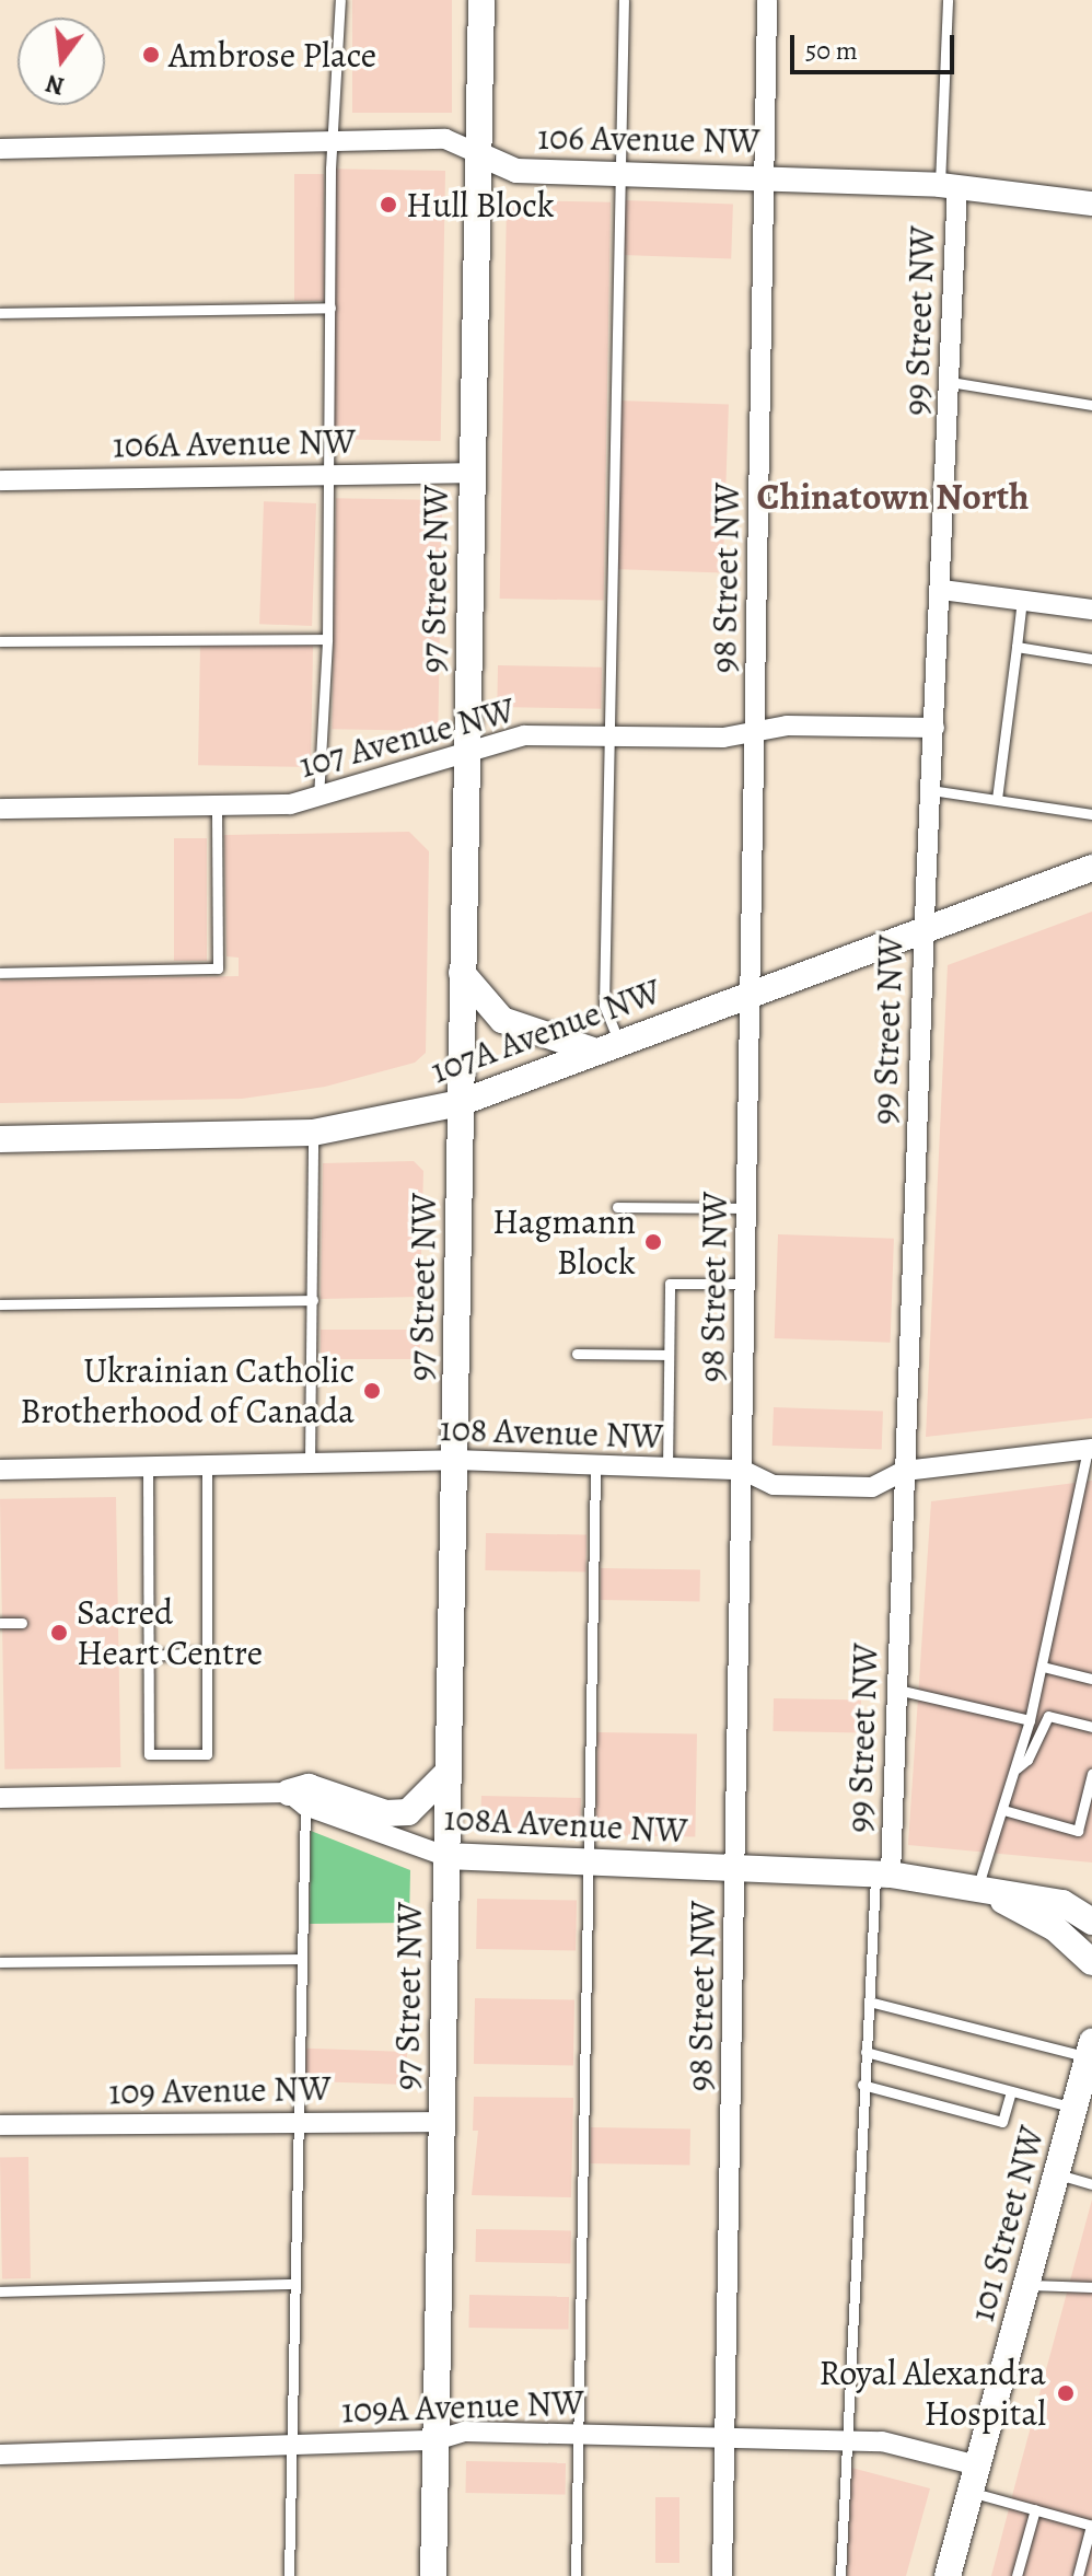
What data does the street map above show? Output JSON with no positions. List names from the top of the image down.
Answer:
{
  "streets": {
    "main road": [
      "97 Street NW",
      "107A Avenue NW",
      "108A Avenue NW",
      "101 Street NW"
    ],
    "street": [
      "106 Avenue NW",
      "99 Street NW",
      "106A Avenue NW",
      "98 Street NW",
      "107 Avenue NW",
      "108 Avenue NW",
      "109 Avenue NW",
      "109A Avenue NW"
    ]
  },
  "crossings": [
    ["106 Avenue NW", "99 Street NW"],
    ["106 Avenue NW", "98 Street NW"],
    ["106 Avenue NW", "97 Street NW"],
    ["99 Street NW", "107 Avenue NW"],
    ["99 Street NW", "107A Avenue NW"],
    ["99 Street NW", "108 Avenue NW"],
    ["99 Street NW", "108A Avenue NW"],
    ["106A Avenue NW", "97 Street NW"],
    ["98 Street NW", "107 Avenue NW"],
    ["98 Street NW", "107A Avenue NW"],
    ["98 Street NW", "108 Avenue NW"],
    ["98 Street NW", "108A Avenue NW"],
    ["98 Street NW", "109A Avenue NW"],
    ["97 Street NW", "107 Avenue NW"],
    ["97 Street NW", "107A Avenue NW"],
    ["97 Street NW", "108 Avenue NW"],
    ["97 Street NW", "108A Avenue NW"],
    ["97 Street NW", "109 Avenue NW"],
    ["97 Street NW", "109A Avenue NW"],
    ["101 Street NW", "109A Avenue NW"]
  ],
  "districts": ["Chinatown North"],
  "places": [
    "Ambrose Place",
    "Hull Block",
    "Hagmann Block",
    "Ukrainian Catholic Brotherhood of Canada",
    "Sacred Heart Centre",
    "Royal Alexandra Hospital"
  ],
  "scale_bar": "50 m",
  "north": "bottom"
}
